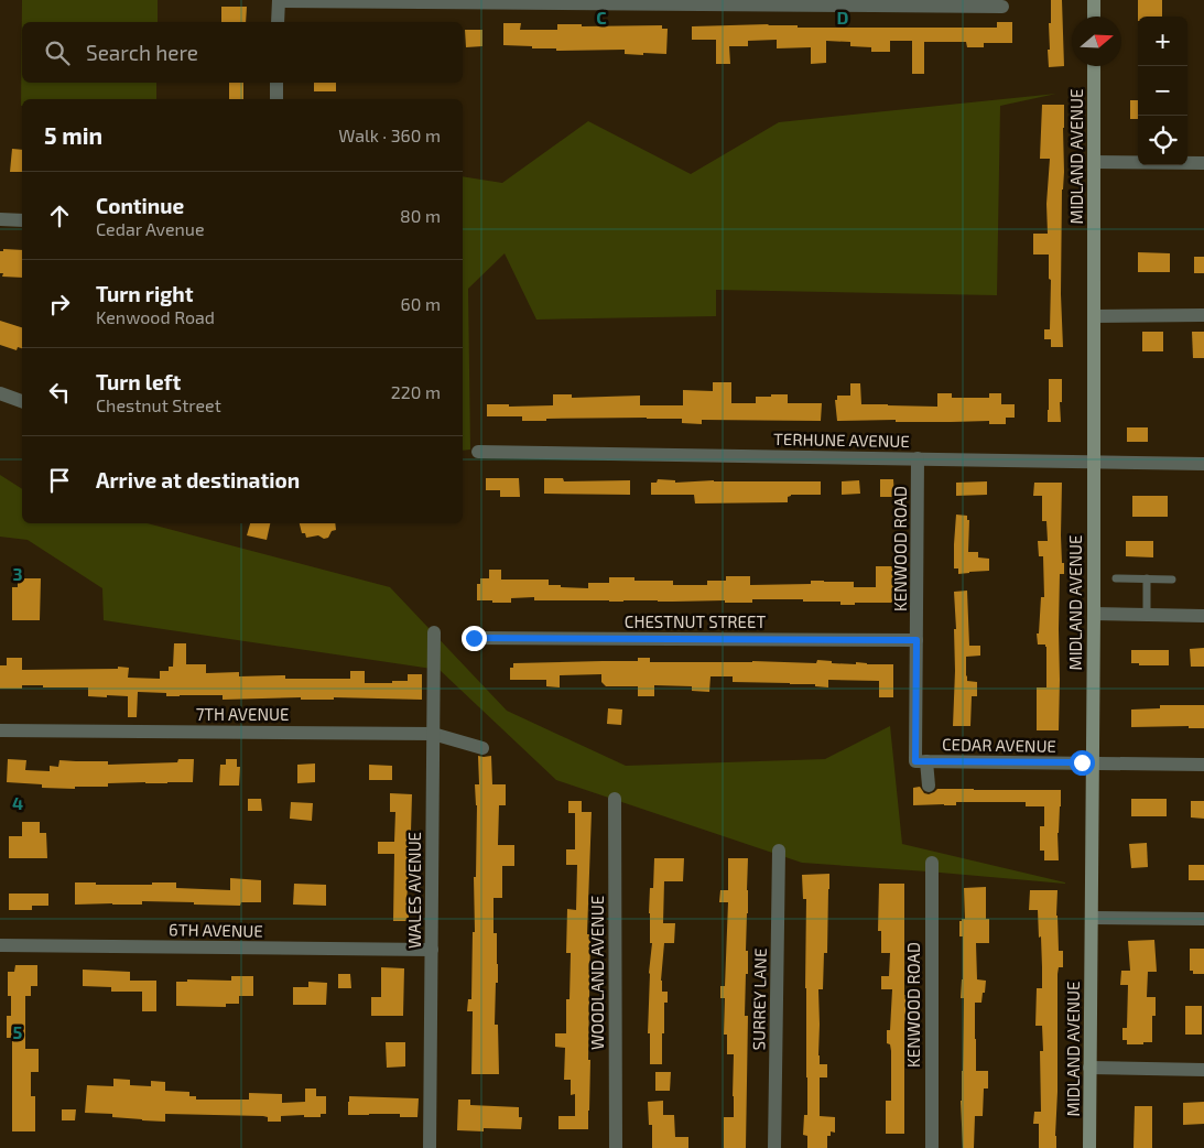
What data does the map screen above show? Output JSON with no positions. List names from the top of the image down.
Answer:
{
  "streets": {
    "street": [
      "MIDLAND AVENUE",
      "TERHUNE AVENUE",
      "KENWOOD ROAD",
      "CHESTNUT STREET",
      "7TH AVENUE",
      "CEDAR AVENUE",
      "WALES AVENUE",
      "6TH AVENUE",
      "WOODLAND AVENUE",
      "SURREY LANE"
    ]
  },
  "crossings": [
    ["MIDLAND AVENUE", "TERHUNE AVENUE"],
    ["MIDLAND AVENUE", "CEDAR AVENUE"],
    ["TERHUNE AVENUE", "KENWOOD ROAD"],
    ["KENWOOD ROAD", "CHESTNUT STREET"],
    ["KENWOOD ROAD", "CEDAR AVENUE"],
    ["7TH AVENUE", "WALES AVENUE"],
    ["WALES AVENUE", "6TH AVENUE"]
  ],
  "north": "right",
  "page": {
    "map_buttons": ["+", "−"],
    "search": "Search here",
    "heading": ["5 min", "Walk · 360 m"],
    "list": [
      ["Continue", "Cedar Avenue", "80 m"],
      ["Turn right", "Kenwood Road", "60 m"],
      ["Turn left", "Chestnut Street", "220 m"],
      "Arrive at destination"
    ]
  },
  "grid": {
    "columns": ["C", "D"],
    "rows": ["3", "4", "5"]
  }
}
